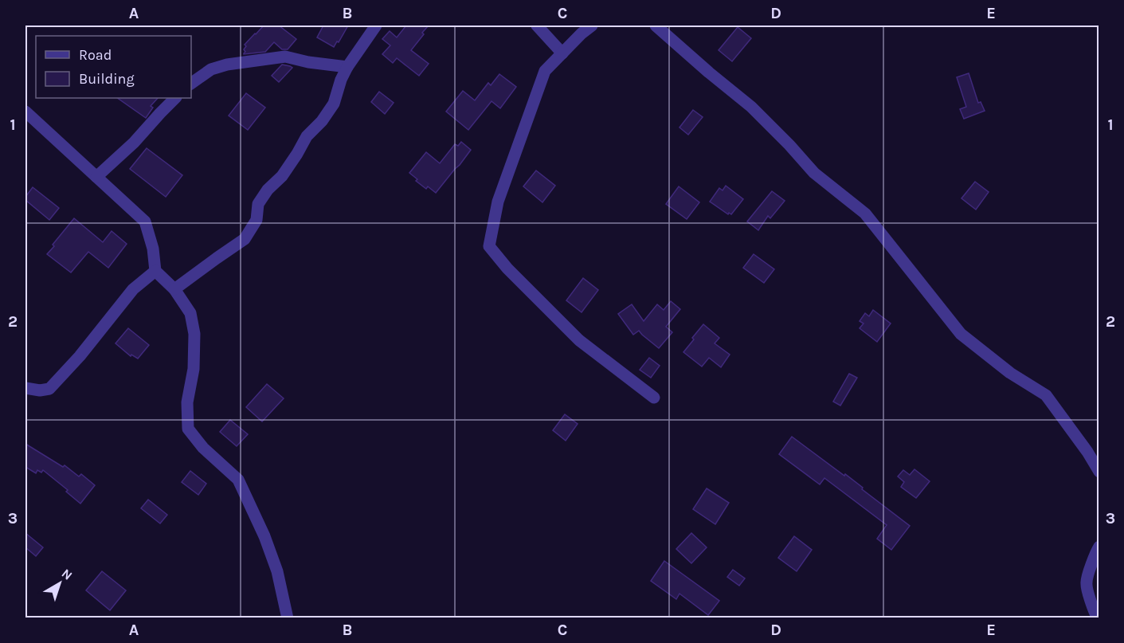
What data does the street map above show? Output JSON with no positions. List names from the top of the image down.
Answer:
{
  "legend": ["Road", "Building"],
  "north": "top right",
  "grid": {
    "columns": [
      "A",
      "B",
      "C",
      "D",
      "E"
    ],
    "rows": ["1", "2", "3"]
  }
}
